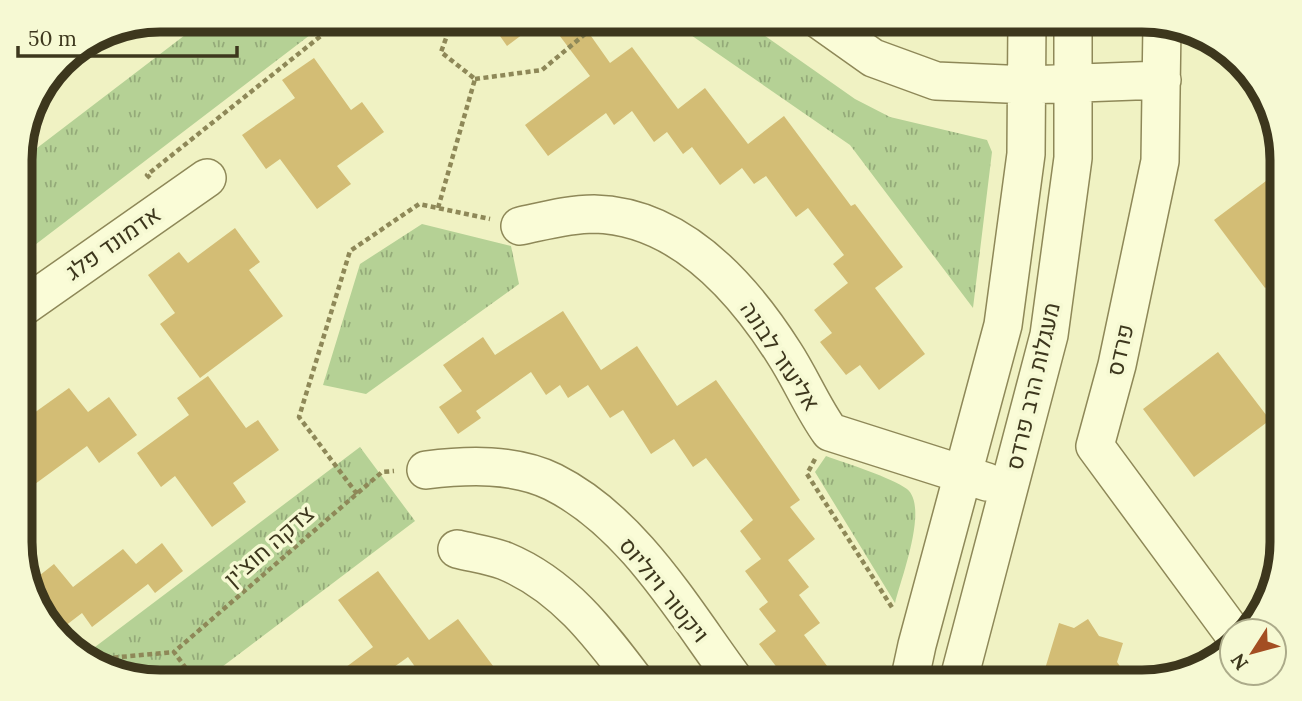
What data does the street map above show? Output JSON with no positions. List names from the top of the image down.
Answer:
{
  "streets": {
    "street": [
      "אדמונד פלג",
      "פרדס",
      "אליעזר לבונה",
      "מעגלות הרב פרדס",
      "ויקטור ויוליוס"
    ],
    "path": ["צדקה חוצ'ין"]
  },
  "crossings": [
    ["אליעזר לבונה", "מעגלות הרב פרדס"],
    ["צדקה חוצ'ין", "ויקטור ויוליוס"]
  ],
  "scale_bar": "50 m",
  "north": "bottom left"
}
